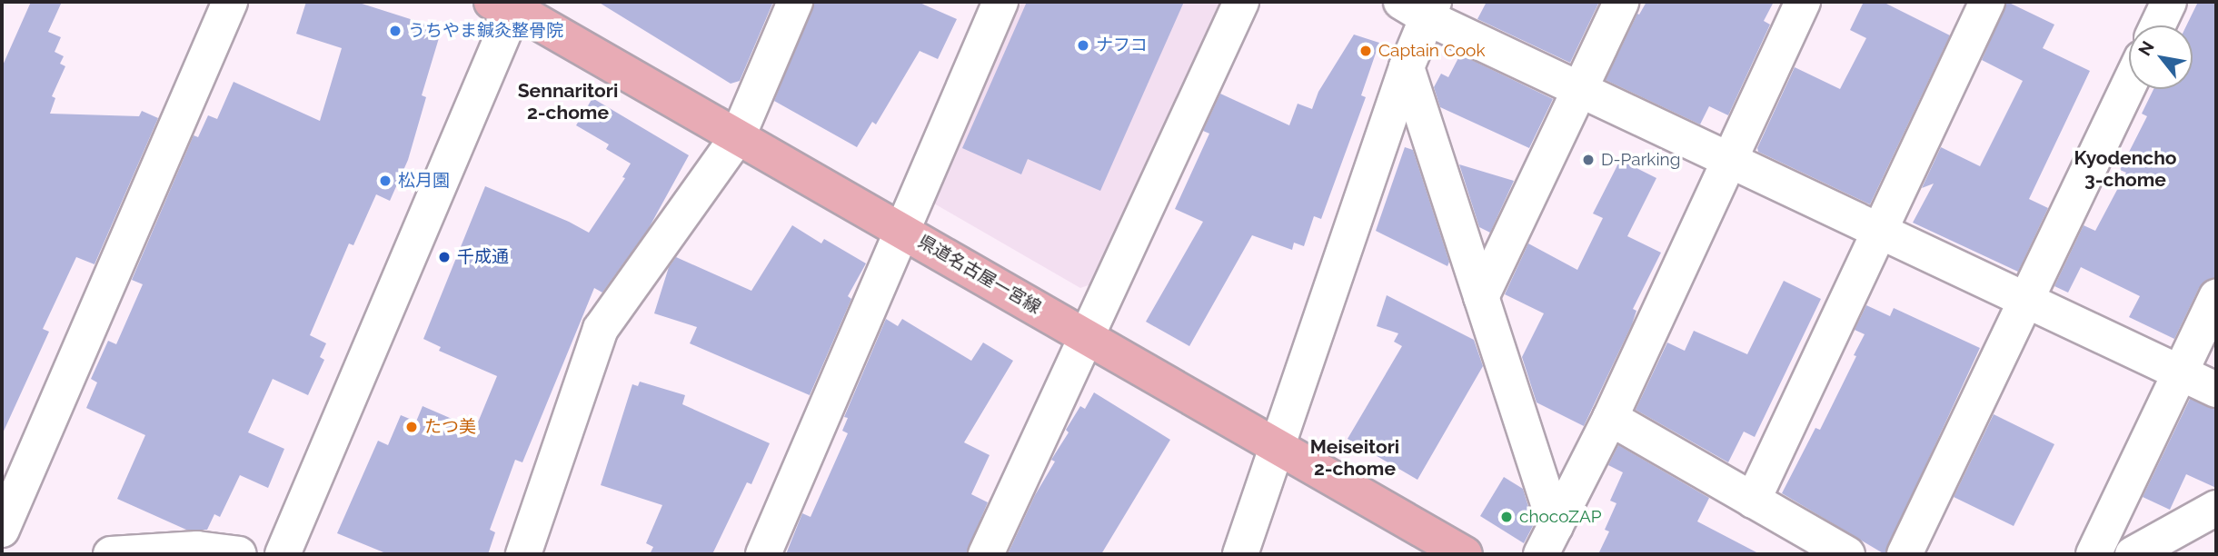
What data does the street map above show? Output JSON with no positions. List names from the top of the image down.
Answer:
{
  "streets": {
    "main road": ["県道名古屋一宮線"]
  },
  "districts": ["Sennaritori 2-chome", "Kyodencho 3-chome", "Meiseitori 2-chome"],
  "places": [
    "うちやま鍼灸整骨院",
    "ナフコ",
    "Captain Cook",
    "D-Parking",
    "松月園",
    "千成通",
    "たつ美",
    "chocoZAP"
  ],
  "north": "top left"
}
